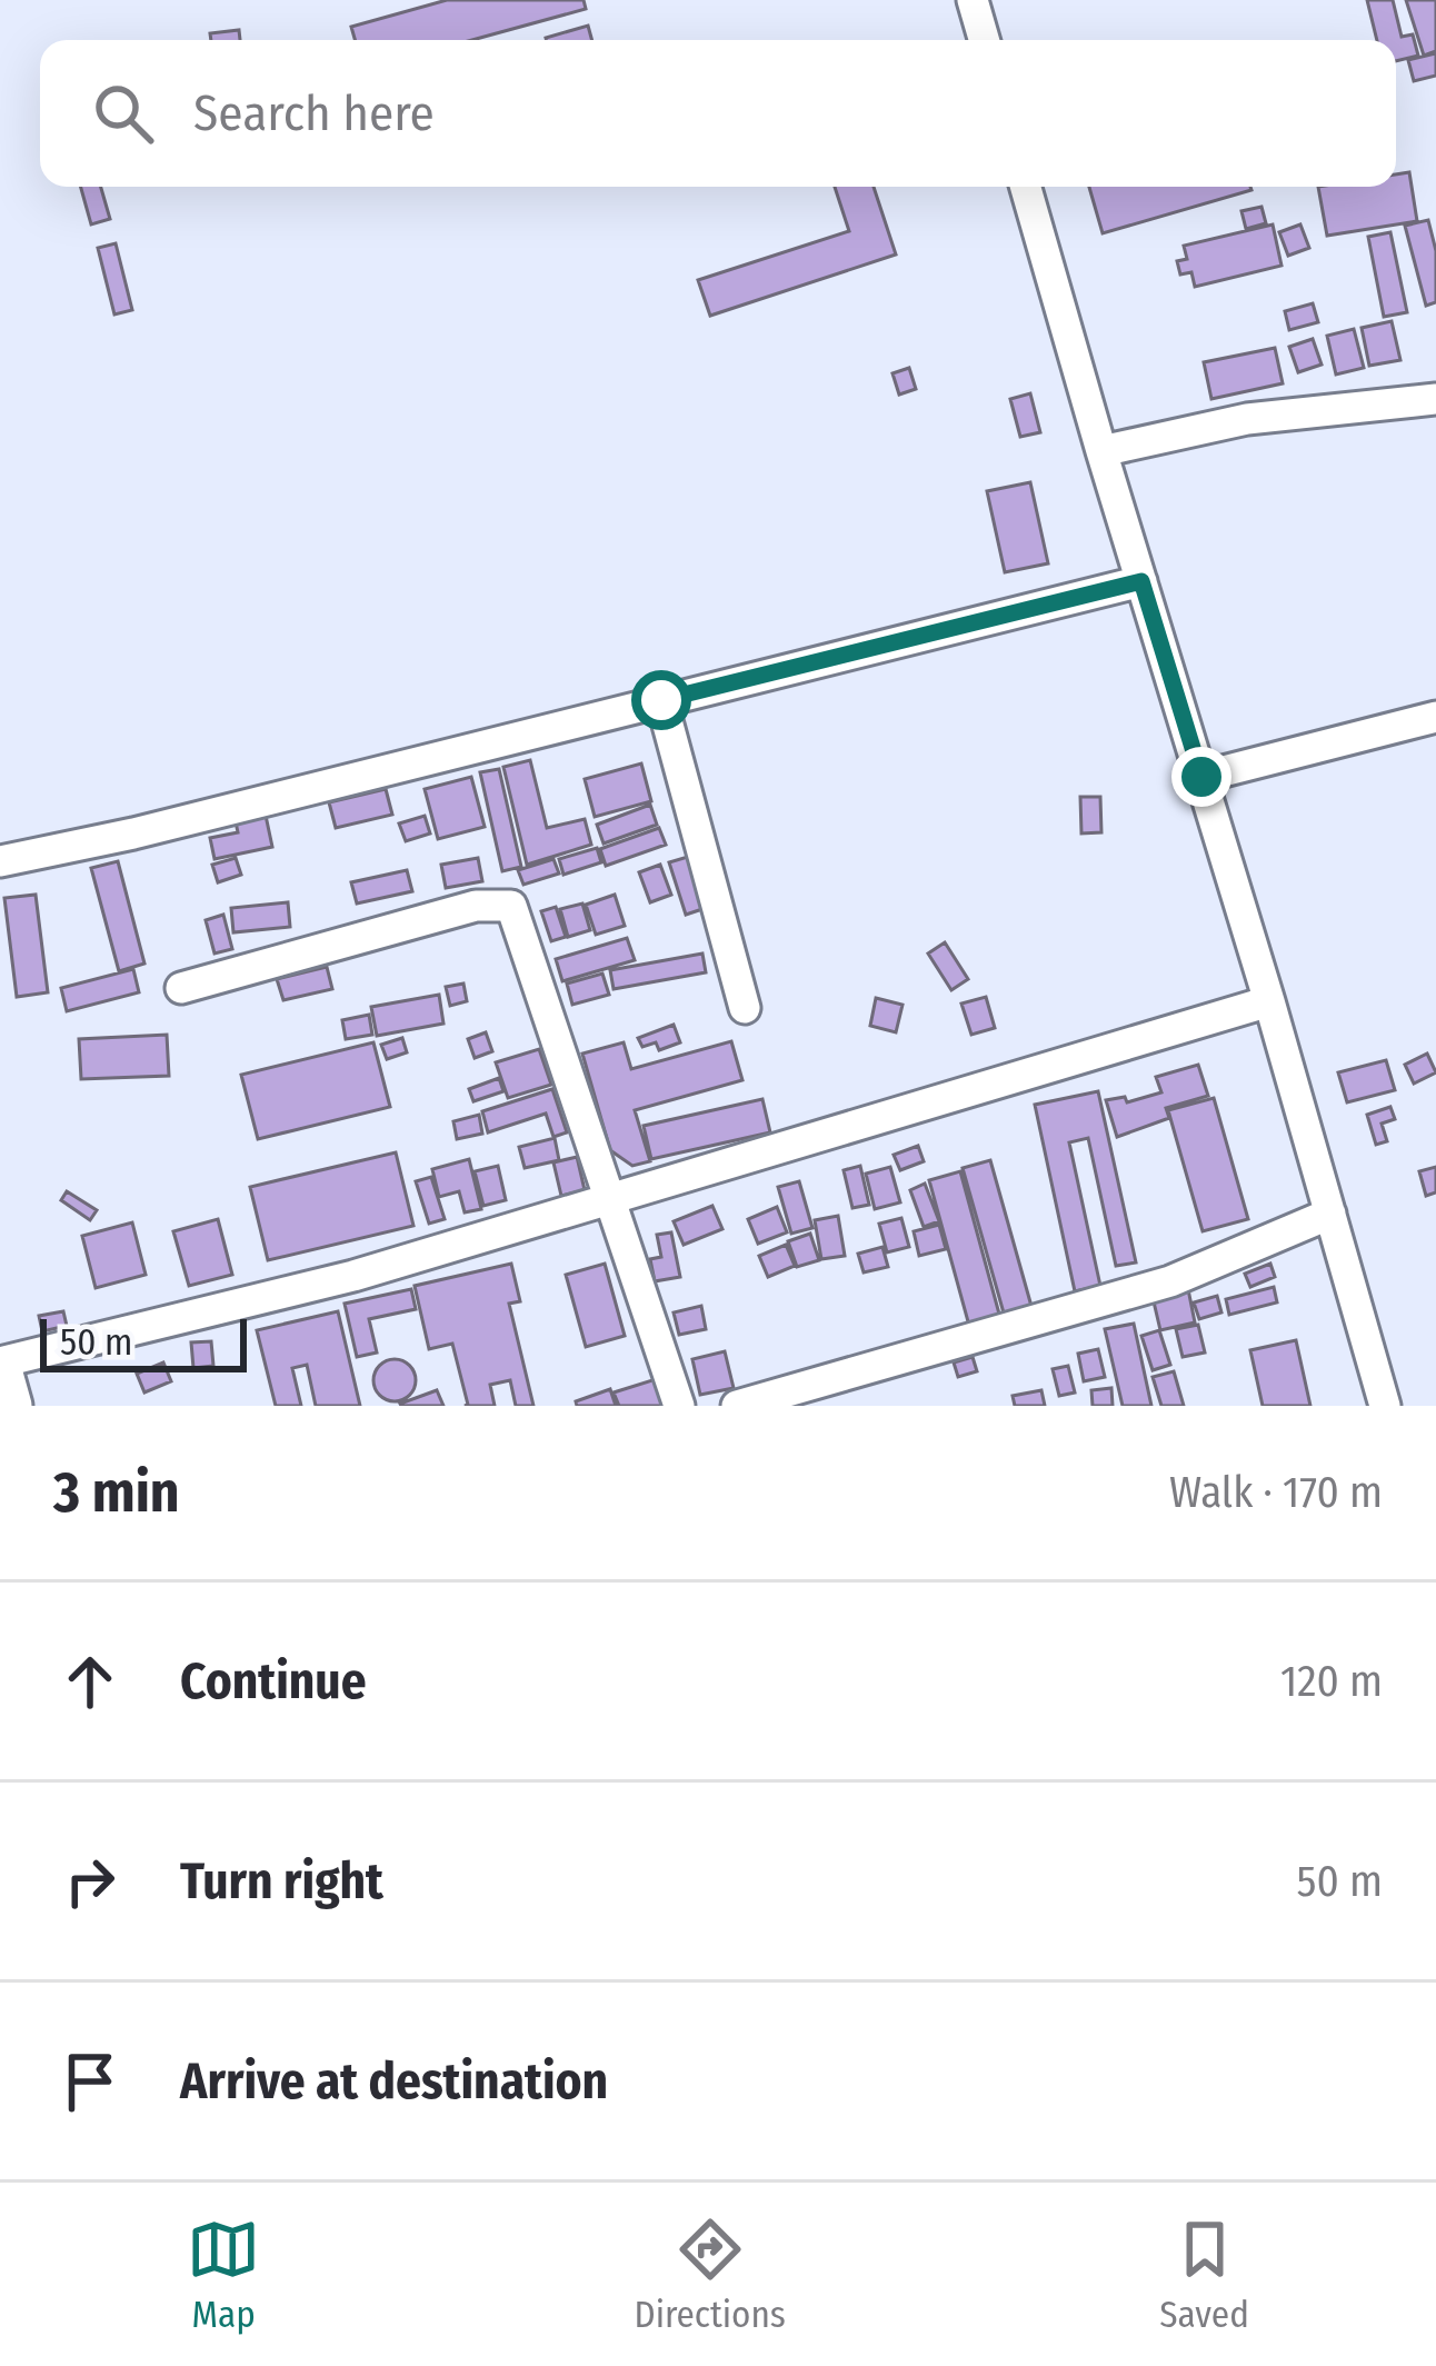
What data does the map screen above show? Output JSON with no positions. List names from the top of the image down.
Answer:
{
  "scale_bar": "50 m",
  "page": {
    "search": "Search here",
    "scale": "50 m",
    "heading": ["3 min", "Walk · 170 m"],
    "list": [
      ["Continue", "120 m"],
      ["Turn right", "50 m"],
      "Arrive at destination"
    ],
    "nav": ["Map", "Directions", "Saved"]
  }
}
